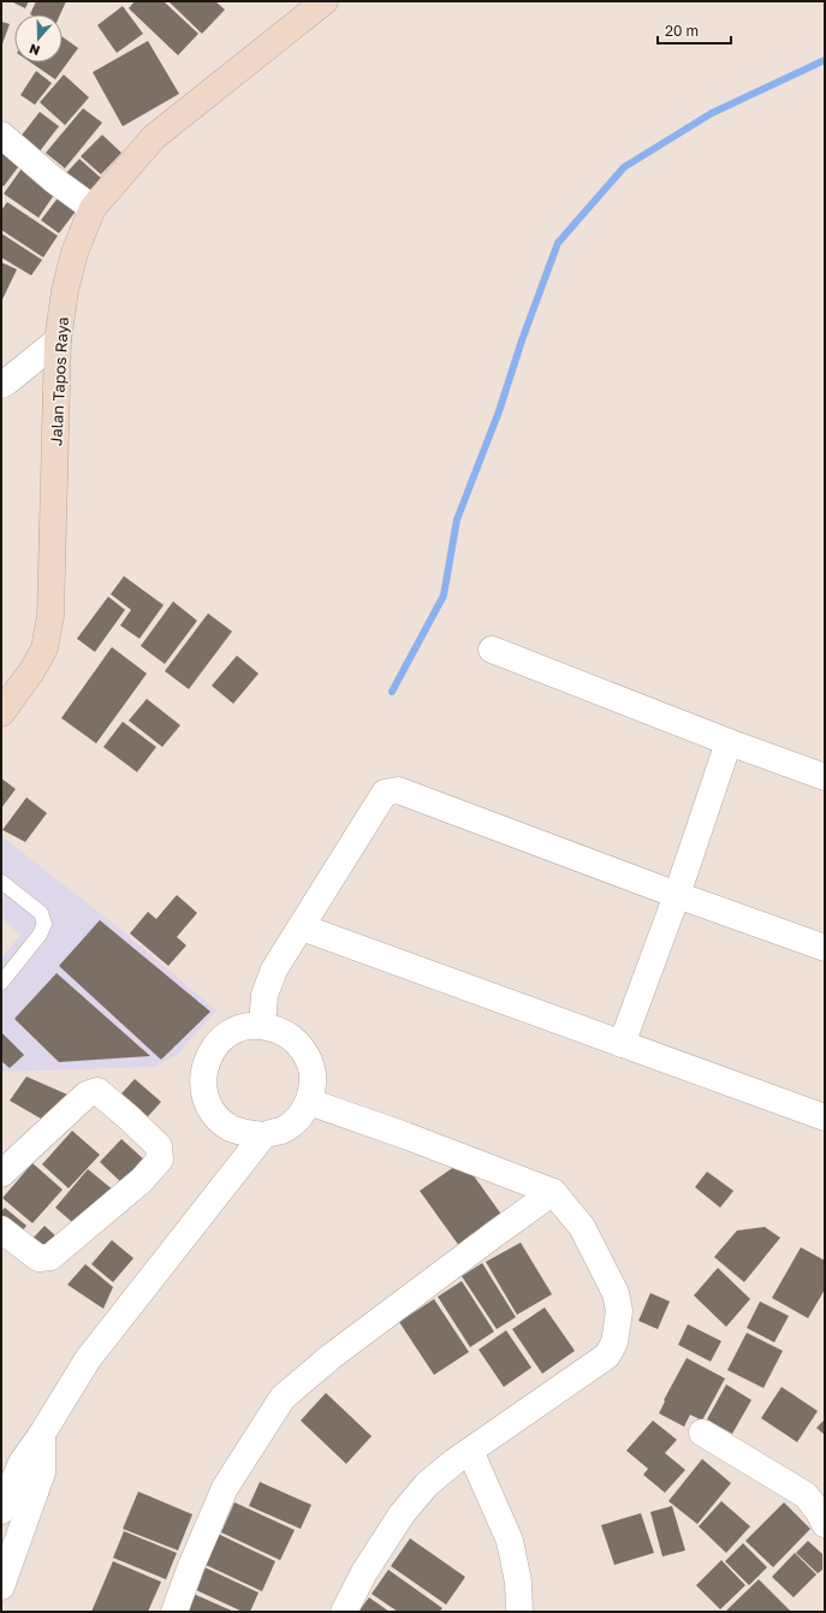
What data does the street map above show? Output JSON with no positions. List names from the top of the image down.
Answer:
{
  "streets": {
    "main road": ["Jalan Tapos Raya"]
  },
  "scale_bar": "20 m",
  "north": "bottom"
}
